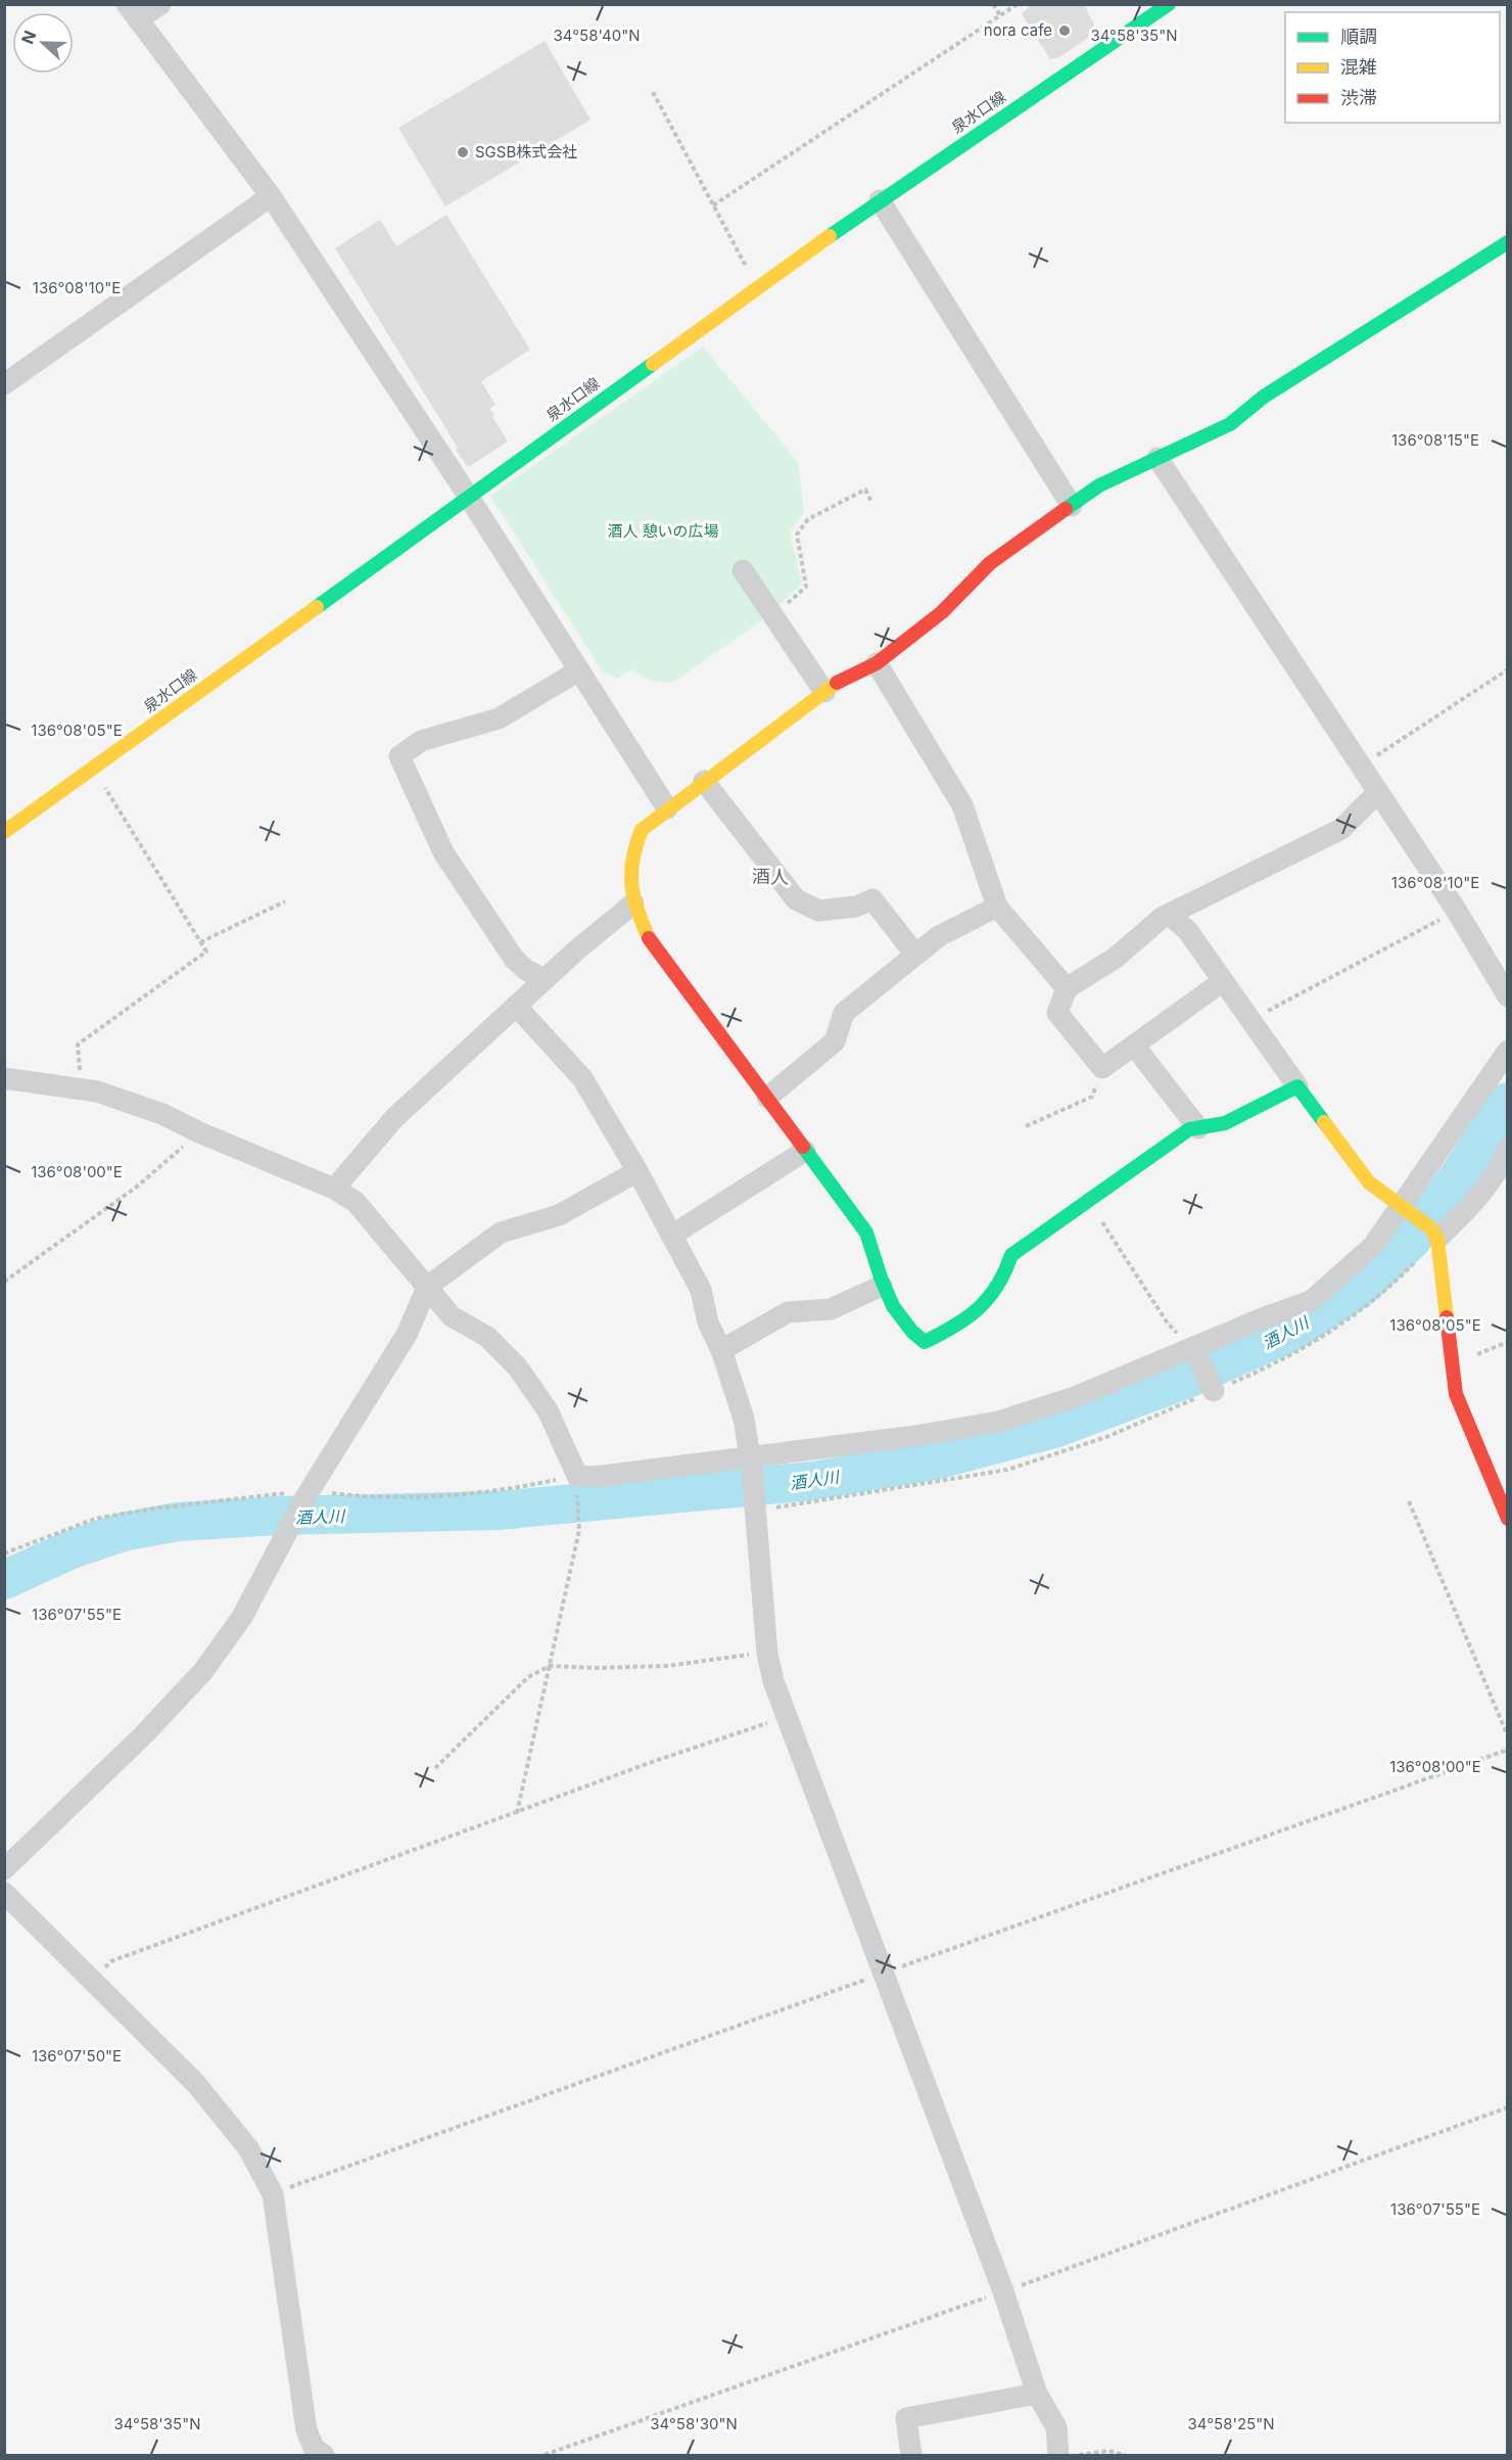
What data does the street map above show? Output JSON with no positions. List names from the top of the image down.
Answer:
{
  "streets": {
    "street": ["泉水口線"]
  },
  "districts": ["酒人"],
  "water": ["酒人川"],
  "parks": ["酒人 憩いの広場"],
  "places": ["nora cafe", "SGSB株式会社"],
  "legend": ["順調", "混雑", "渋滞"],
  "north": "left",
  "coordinates": [
    "34°58'40\"N",
    "34°58'35\"N",
    "136°08'10\"E",
    "136°08'15\"E",
    "136°08'05\"E",
    "136°08'00\"E",
    "136°07'55\"E",
    "136°07'50\"E",
    "34°58'30\"N",
    "34°58'25\"N"
  ]
}
